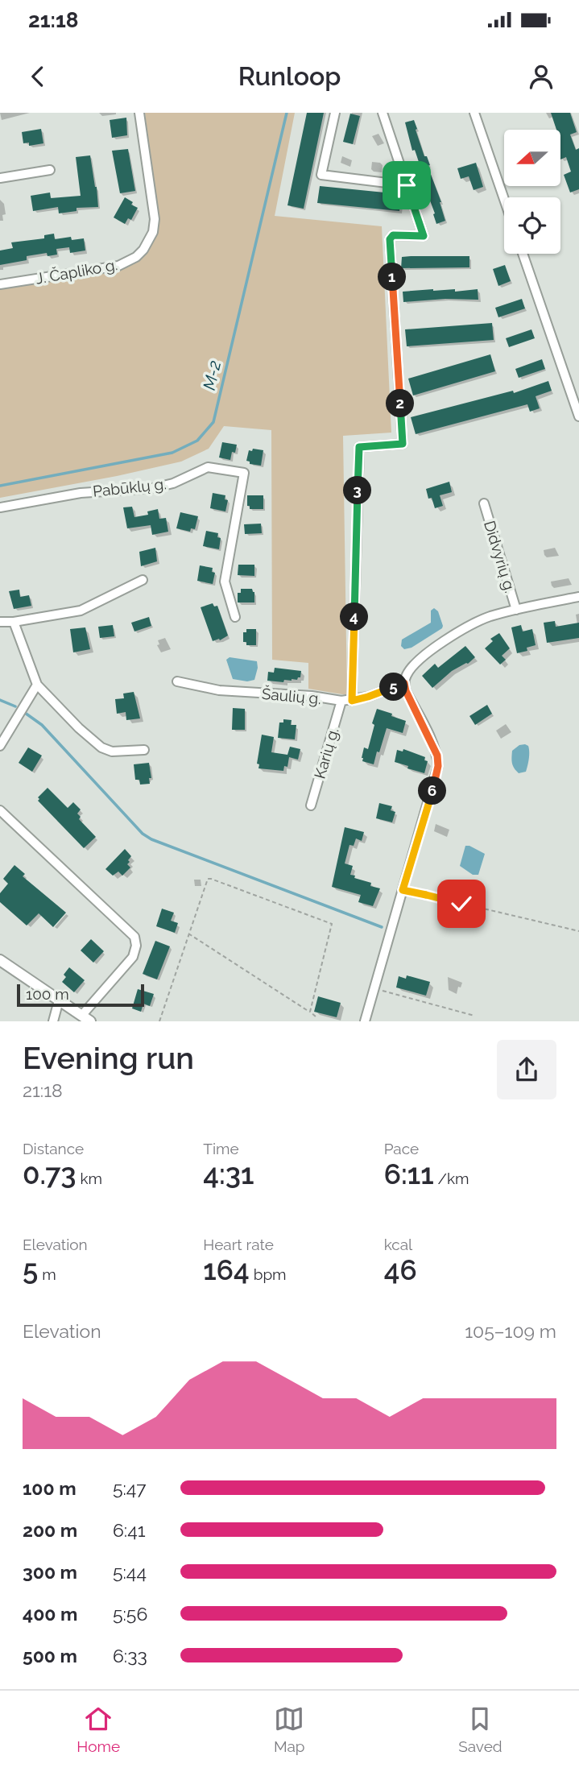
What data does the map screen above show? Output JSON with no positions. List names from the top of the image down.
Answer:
{
  "streets": {
    "street": [
      "J. Čapliko g.",
      "Pabūklų g.",
      "Didvyrių g.",
      "Šaulių g.",
      "Karių g."
    ]
  },
  "crossings": [
    ["Šaulių g.", "Karių g."]
  ],
  "water": ["M-2"],
  "scale_bar": "100 m",
  "north": "left",
  "page": {
    "status": "21:18",
    "header": "Runloop",
    "pins": [
      "1",
      "2",
      "3",
      "4",
      "5",
      "6"
    ],
    "scale": "100 m",
    "heading": ["Evening run", "21:18"],
    "stats": [
      ["Distance", "0.73 km"],
      ["Time", "4:31"],
      ["Pace", "6:11 /km"],
      ["Elevation", "5 m"],
      ["Heart rate", "164 bpm"],
      ["kcal", "46"]
    ],
    "chart": ["Elevation", "105–109 m"],
    "list": [
      {
        "name": "100 m",
        "note": "5:47"
      },
      {
        "name": "200 m",
        "note": "6:41"
      },
      {
        "name": "300 m",
        "note": "5:44"
      },
      {
        "name": "400 m",
        "note": "5:56"
      },
      {
        "name": "500 m",
        "note": "6:33"
      }
    ],
    "tabs": ["Home", "Map", "Saved"]
  }
}
